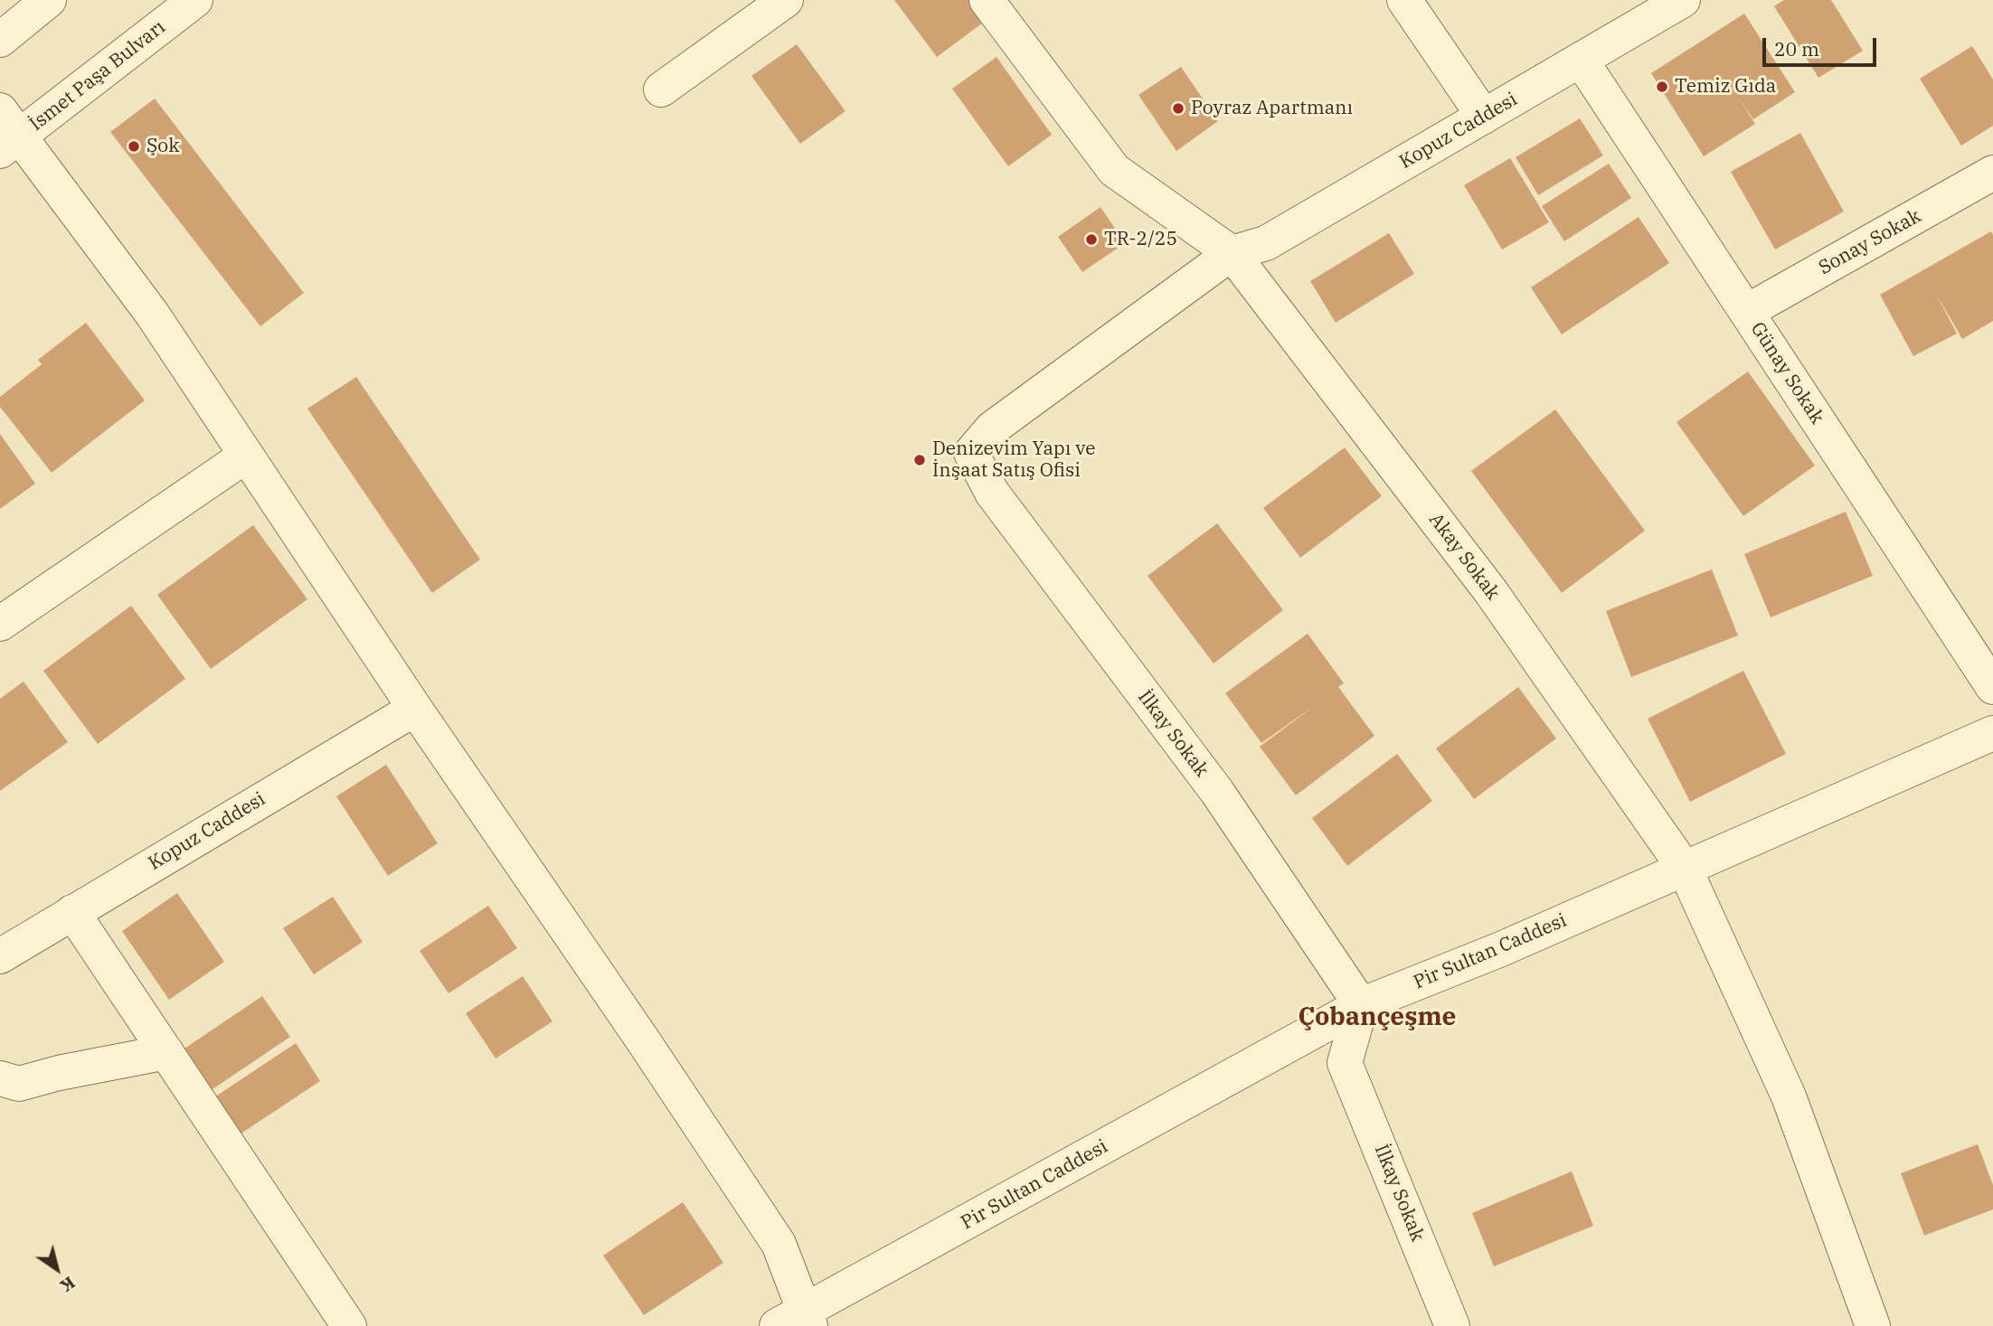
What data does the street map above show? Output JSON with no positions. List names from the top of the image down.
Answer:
{
  "streets": {
    "street": [
      "İsmet Paşa Bulvarı",
      "Kopuz Caddesi",
      "Sonay Sokak",
      "Günay Sokak",
      "Akay Sokak",
      "İlkay Sokak",
      "Pir Sultan Caddesi"
    ]
  },
  "crossings": [
    ["Kopuz Caddesi", "Günay Sokak"],
    ["Kopuz Caddesi", "Akay Sokak"],
    ["Kopuz Caddesi", "İlkay Sokak"],
    ["Sonay Sokak", "Günay Sokak"],
    ["Akay Sokak", "İlkay Sokak"],
    ["Akay Sokak", "Pir Sultan Caddesi"],
    ["İlkay Sokak", "Pir Sultan Caddesi"]
  ],
  "districts": ["Çobançeşme"],
  "places": [
    "Temiz Gıda",
    "Poyraz Apartmanı",
    "Şok",
    "TR-2/25",
    "Denizevim Yapı ve İnşaat Satış Ofisi"
  ],
  "scale_bar": "20 m",
  "north": "bottom right"
}
